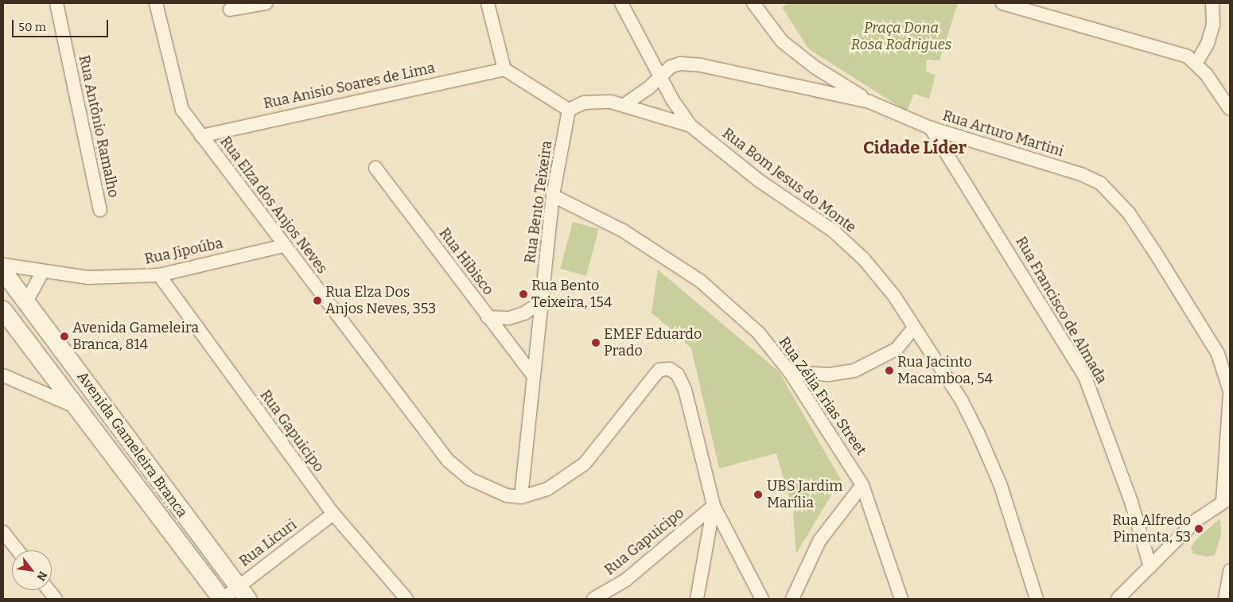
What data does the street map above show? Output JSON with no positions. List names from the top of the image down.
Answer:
{
  "streets": {
    "main road": ["Avenida Gameleira Branca"],
    "street": [
      "Rua Anisio Soares de Lima",
      "Rua Antônio Ramalho",
      "Rua Arturo Martini",
      "Rua Bom Jesus do Monte",
      "Rua Bento Teixeira",
      "Rua Elza dos Anjos Neves",
      "Rua Jipoúba",
      "Rua Hibisco",
      "Rua Francisco de Almada",
      "Rua Zélia Frias Street",
      "Rua Gapuicipo",
      "Rua Licuri"
    ]
  },
  "crossings": [
    ["Rua Anisio Soares de Lima", "Rua Elza dos Anjos Neves"],
    ["Rua Arturo Martini", "Rua Bom Jesus do Monte"],
    ["Rua Arturo Martini", "Rua Francisco de Almada"],
    ["Rua Bento Teixeira", "Rua Elza dos Anjos Neves"],
    ["Rua Bento Teixeira", "Rua Hibisco"],
    ["Rua Bento Teixeira", "Rua Zélia Frias Street"],
    ["Rua Elza dos Anjos Neves", "Rua Jipoúba"],
    ["Rua Elza dos Anjos Neves", "Rua Gapuicipo"],
    ["Rua Jipoúba", "Rua Gapuicipo"],
    ["Rua Gapuicipo", "Rua Licuri"],
    ["Avenida Gameleira Branca", "Rua Licuri"]
  ],
  "districts": ["Cidade Líder"],
  "parks": ["Praça Dona Rosa Rodrigues"],
  "places": [
    "Rua Bento Teixeira, 154",
    "Rua Elza Dos Anjos Neves, 353",
    "Avenida Gameleira Branca, 814",
    "EMEF Eduardo Prado",
    "Rua Jacinto Macamboa, 54",
    "UBS Jardim Marília",
    "Rua Alfredo Pimenta, 53"
  ],
  "scale_bar": "50 m",
  "north": "bottom right"
}
